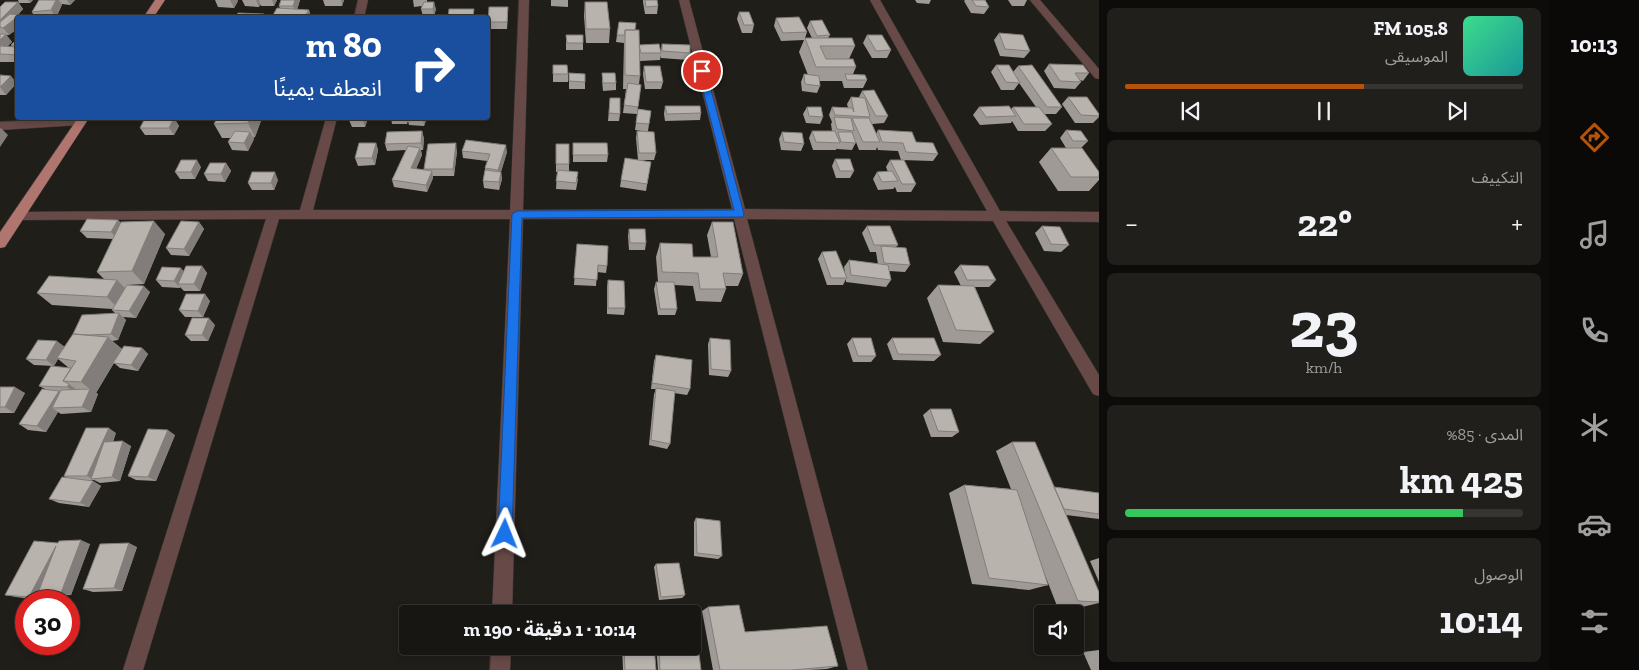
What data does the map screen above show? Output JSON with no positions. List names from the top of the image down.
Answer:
{
  "page": {
    "tabs": "10:13",
    "turn": ["80 m", "انعطف يمينًا"],
    "song": ["105.8 FM", "الموسيقى"],
    "tile": [
      "التكييف",
      ["23", "km/h"],
      ["المدى · 85%", "425 km"],
      ["الوصول", "10:14"]
    ],
    "heat": ["−", "22°", "+"],
    "limit": "30",
    "trip": "10:14 · 1 دقيقة · 190 m"
  }
}
